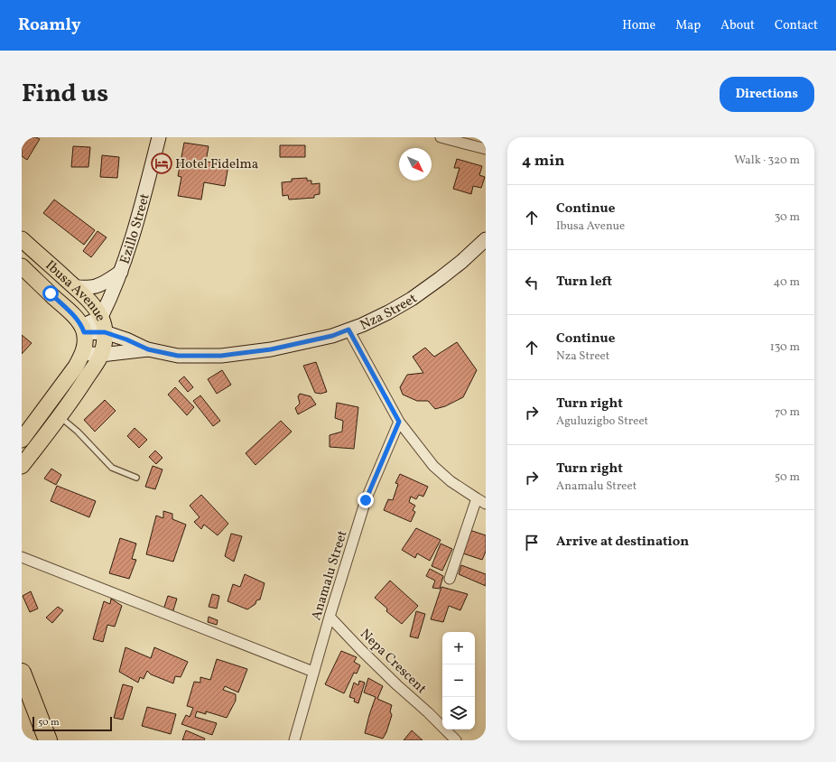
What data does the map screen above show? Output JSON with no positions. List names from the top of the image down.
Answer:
{
  "streets": {
    "main road": ["Ibusa Avenue"],
    "street": [
      "Ezillo Street",
      "Nza Street",
      "Anamalu Street",
      "Nepa Crescent"
    ]
  },
  "crossings": [
    ["Ezillo Street", "Ibusa Avenue"],
    ["Ibusa Avenue", "Nza Street"],
    ["Anamalu Street", "Nepa Crescent"]
  ],
  "places": {
    "hotel": ["Hotel Fidelma"]
  },
  "scale_bar": "50 m",
  "north": "bottom right",
  "page": {
    "header": "Roamly",
    "nav": [
      "Home",
      "Map",
      "About",
      "Contact"
    ],
    "title": "Find us",
    "buttons": "Directions",
    "heading": ["4 min", "Walk · 320 m"],
    "list": [
      ["Continue", "Ibusa Avenue", "30 m"],
      ["Turn left", "40 m"],
      ["Continue", "Nza Street", "130 m"],
      ["Turn right", "Aguluzigbo Street", "70 m"],
      ["Turn right", "Anamalu Street", "50 m"],
      "Arrive at destination"
    ],
    "map_buttons": ["+", "−"],
    "scale": "50 m"
  }
}
